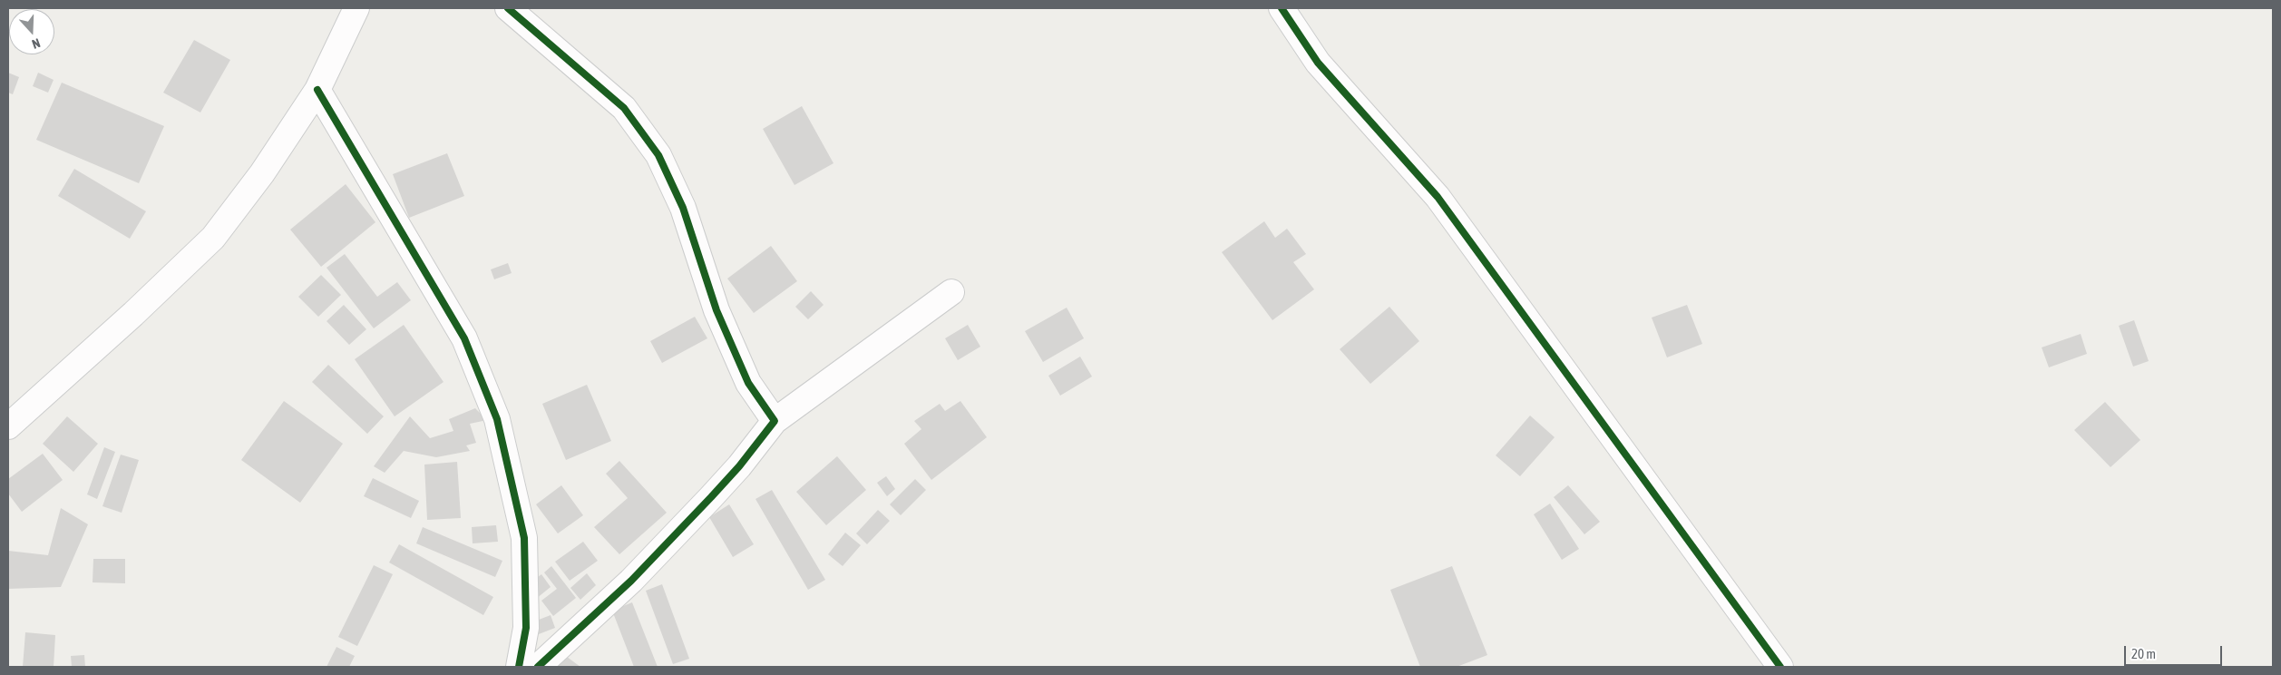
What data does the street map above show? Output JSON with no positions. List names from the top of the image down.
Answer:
{
  "scale_bar": "20 m",
  "north": "bottom"
}
